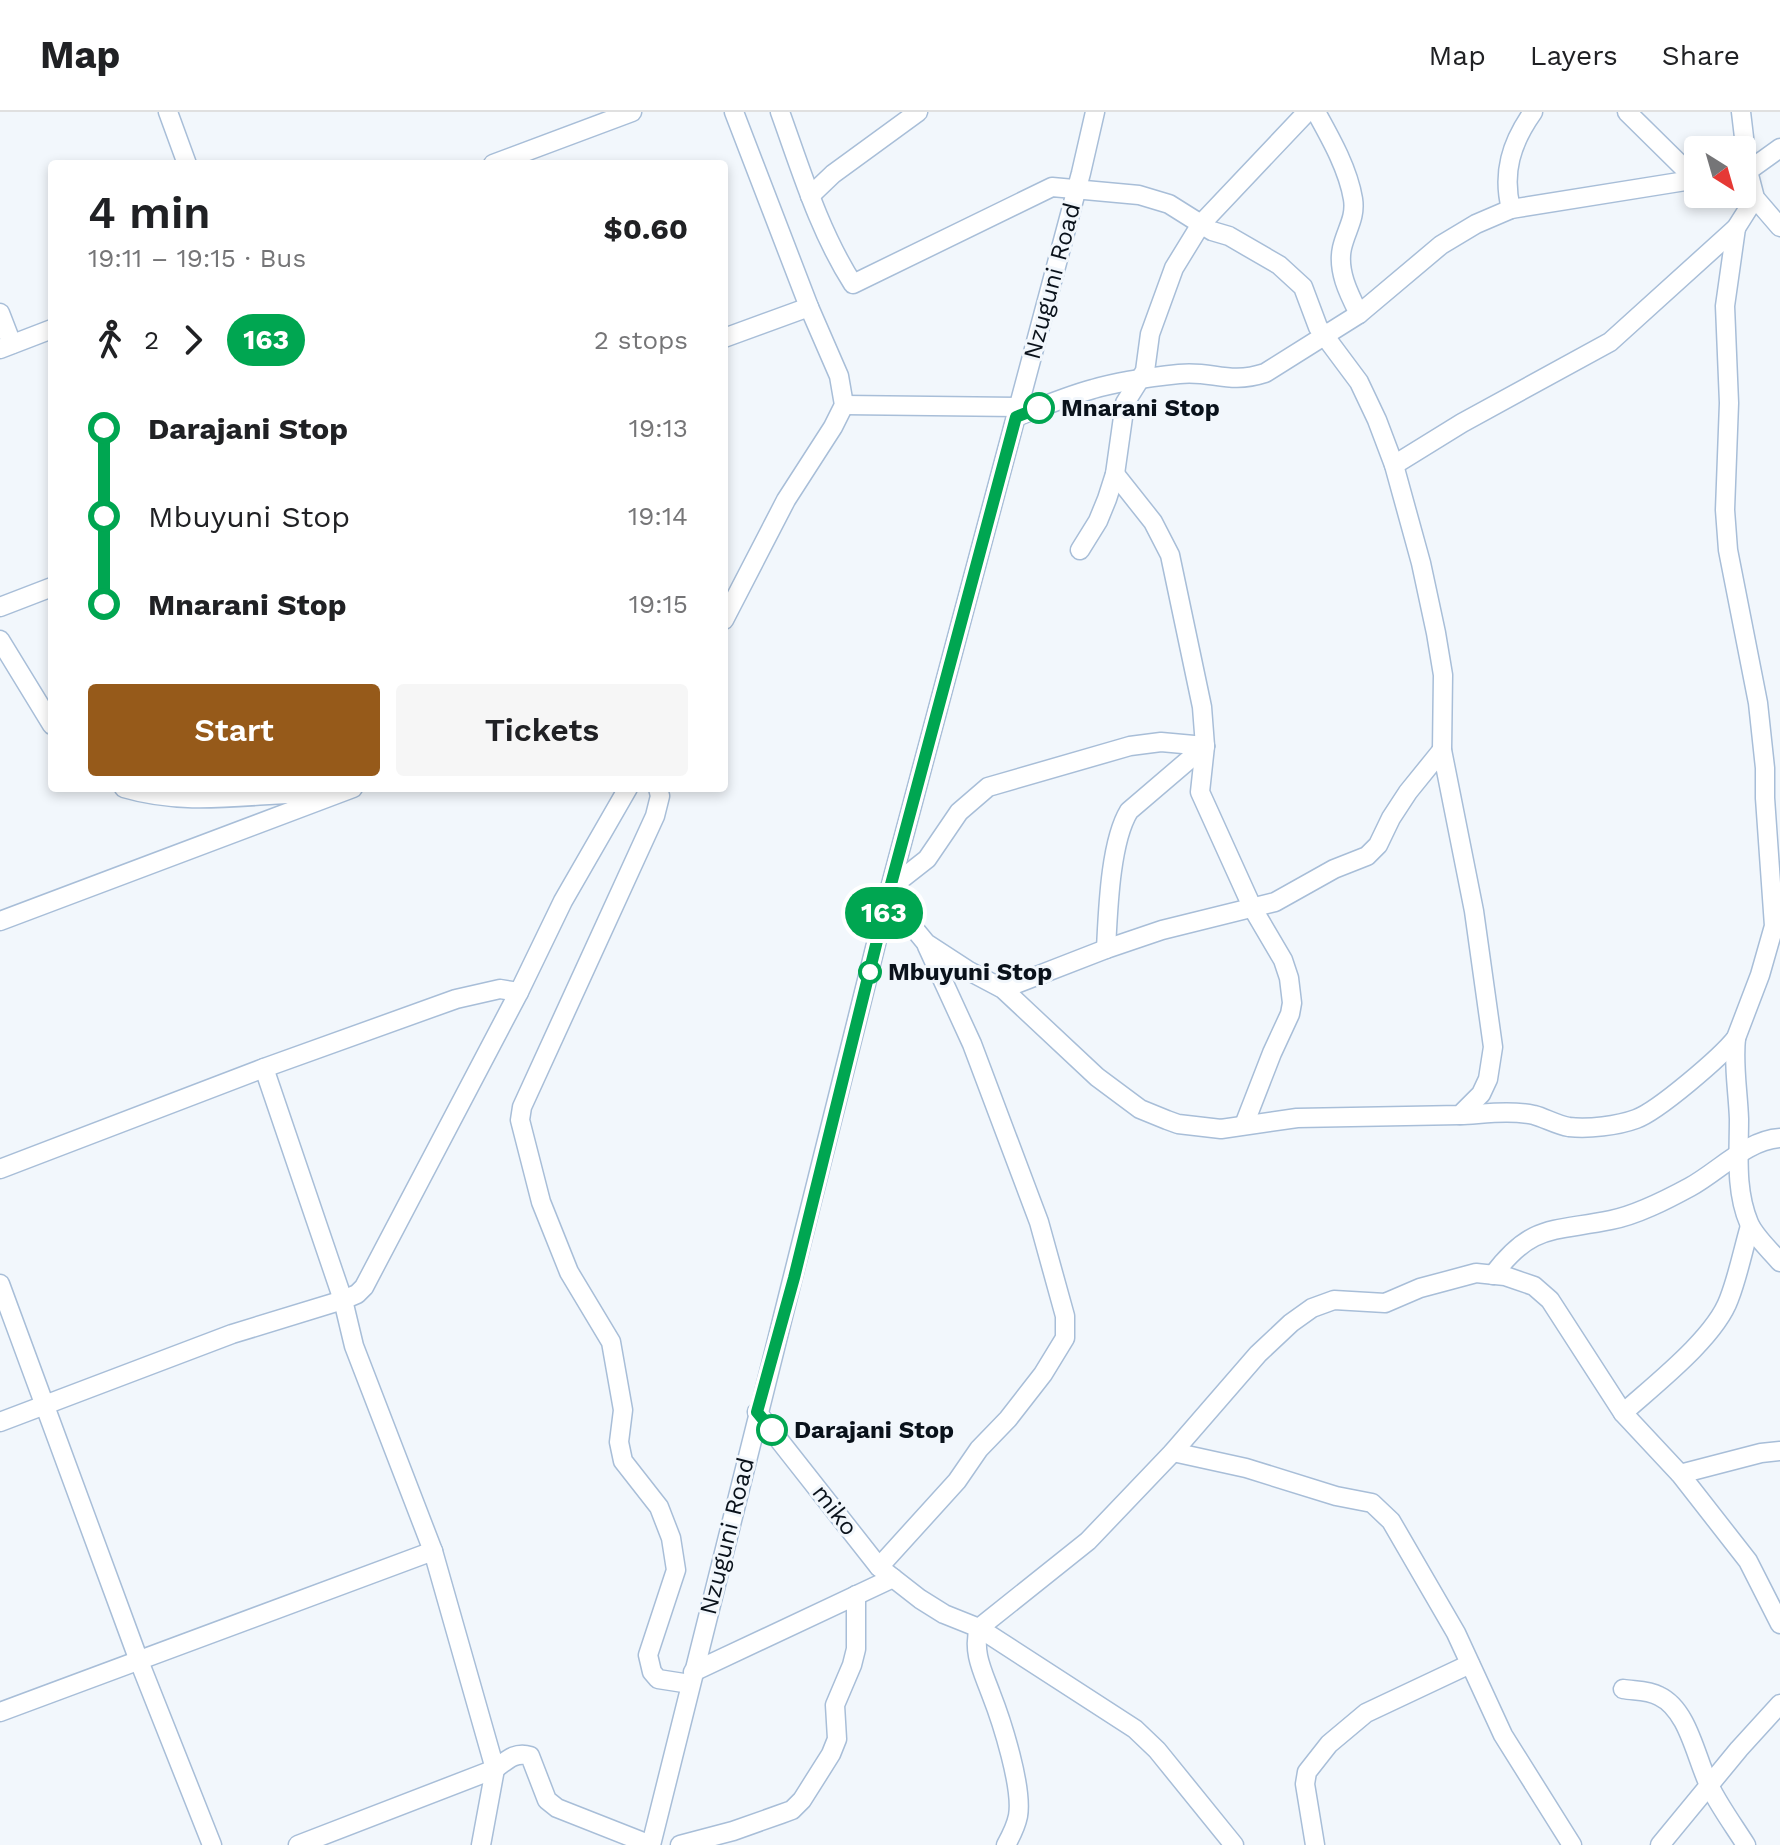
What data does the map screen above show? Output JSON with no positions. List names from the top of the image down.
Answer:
{
  "streets": {
    "street": ["Nzuguni Road", "miko"]
  },
  "crossings": [
    ["Nzuguni Road", "miko"]
  ],
  "places": ["Mnarani Stop", "Mbuyuni Stop", "Darajani Stop"],
  "lines": ["bus line 163"],
  "north": "bottom right",
  "page": {
    "header": "Map",
    "nav": ["Map", "Layers", "Share"],
    "on_map": "163",
    "heading": ["4 min", "19:11 – 19:15 · Bus", "$0.60"],
    "legs": ["2", "163", "2 stops"],
    "list": [
      {
        "name": "Darajani Stop",
        "value": "19:13"
      },
      {
        "name": "Mbuyuni Stop",
        "value": "19:14"
      },
      {
        "name": "Mnarani Stop",
        "value": "19:15"
      }
    ],
    "buttons": ["Start", "Tickets"]
  }
}
